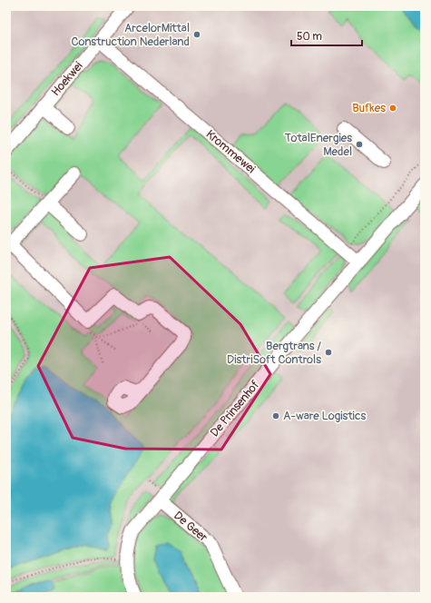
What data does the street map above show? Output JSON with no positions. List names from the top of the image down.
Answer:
{
  "streets": {
    "street": [
      "Hoekwei",
      "Krommewei",
      "De Prinsenhof",
      "De Geer"
    ]
  },
  "crossings": [
    ["Hoekwei", "Krommewei"],
    ["Krommewei", "De Prinsenhof"],
    ["De Prinsenhof", "De Geer"]
  ],
  "places": [
    "ArcelorMittal Construction Nederland",
    "Bufkes",
    "TotalEnergies Medel",
    "Bergtrans / DistriSoft Controls",
    "A-ware Logistics"
  ],
  "scale_bar": "50 m"
}
